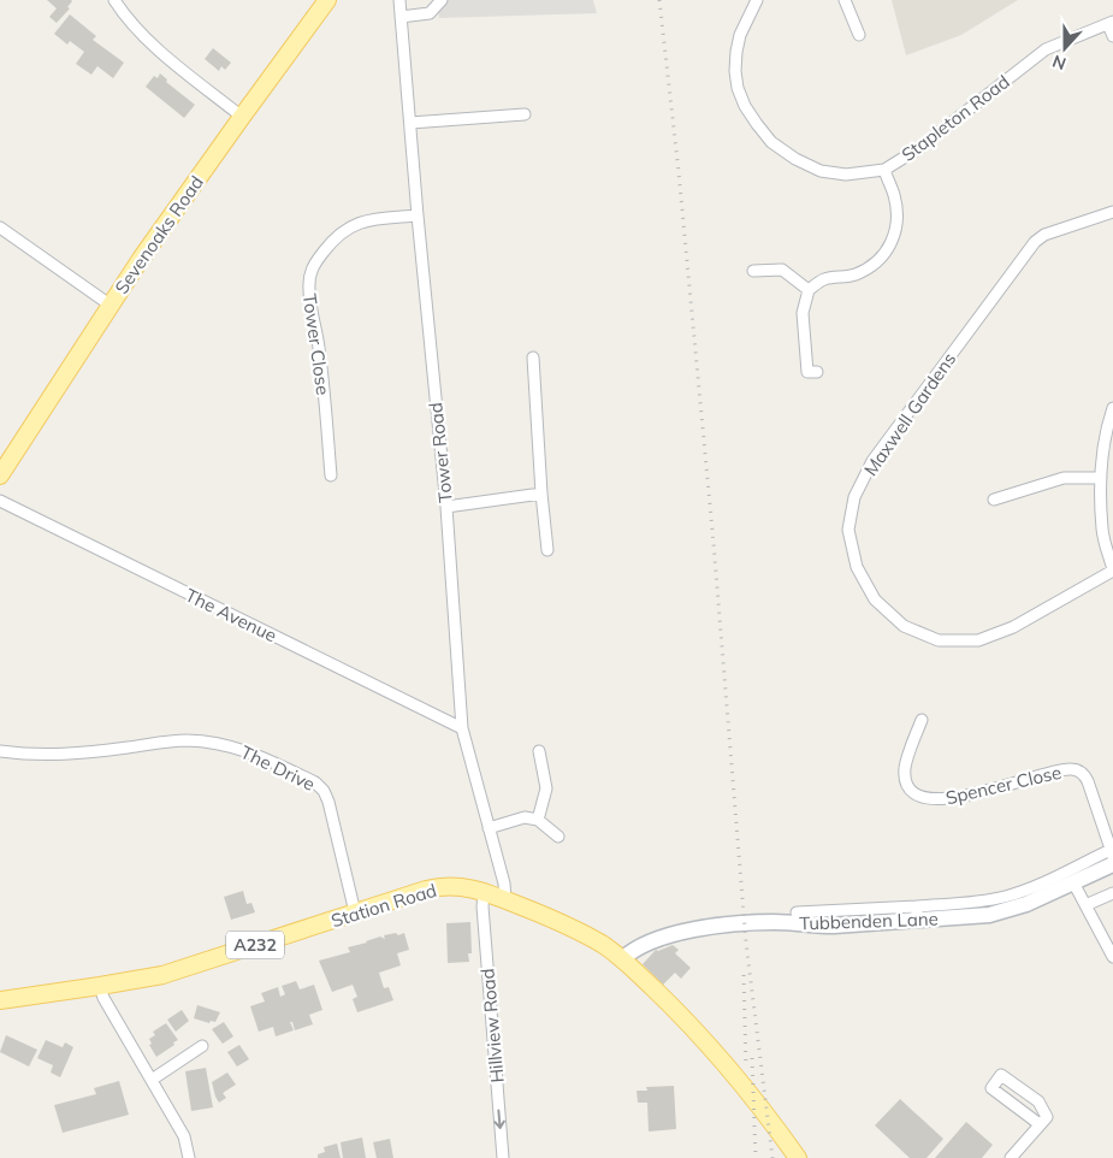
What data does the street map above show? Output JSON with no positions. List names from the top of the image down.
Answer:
{
  "streets": {
    "main road": ["Sevenoaks Road", "Station Road", "A232"],
    "street": [
      "Stapleton Road",
      "Tower Close",
      "Maxwell Gardens",
      "Tower Road",
      "The Avenue",
      "The Drive",
      "Spencer Close",
      "Tubbenden Lane",
      "Hillview Road"
    ]
  },
  "crossings": [
    ["Tower Close", "Tower Road"],
    ["Tower Road", "The Avenue"],
    ["Tower Road", "Station Road"],
    ["The Drive", "Station Road"],
    ["Spencer Close", "Tubbenden Lane"],
    ["Station Road", "Tubbenden Lane"],
    ["Station Road", "Hillview Road"]
  ],
  "one_way": ["Hillview Road"],
  "north": "bottom"
}
